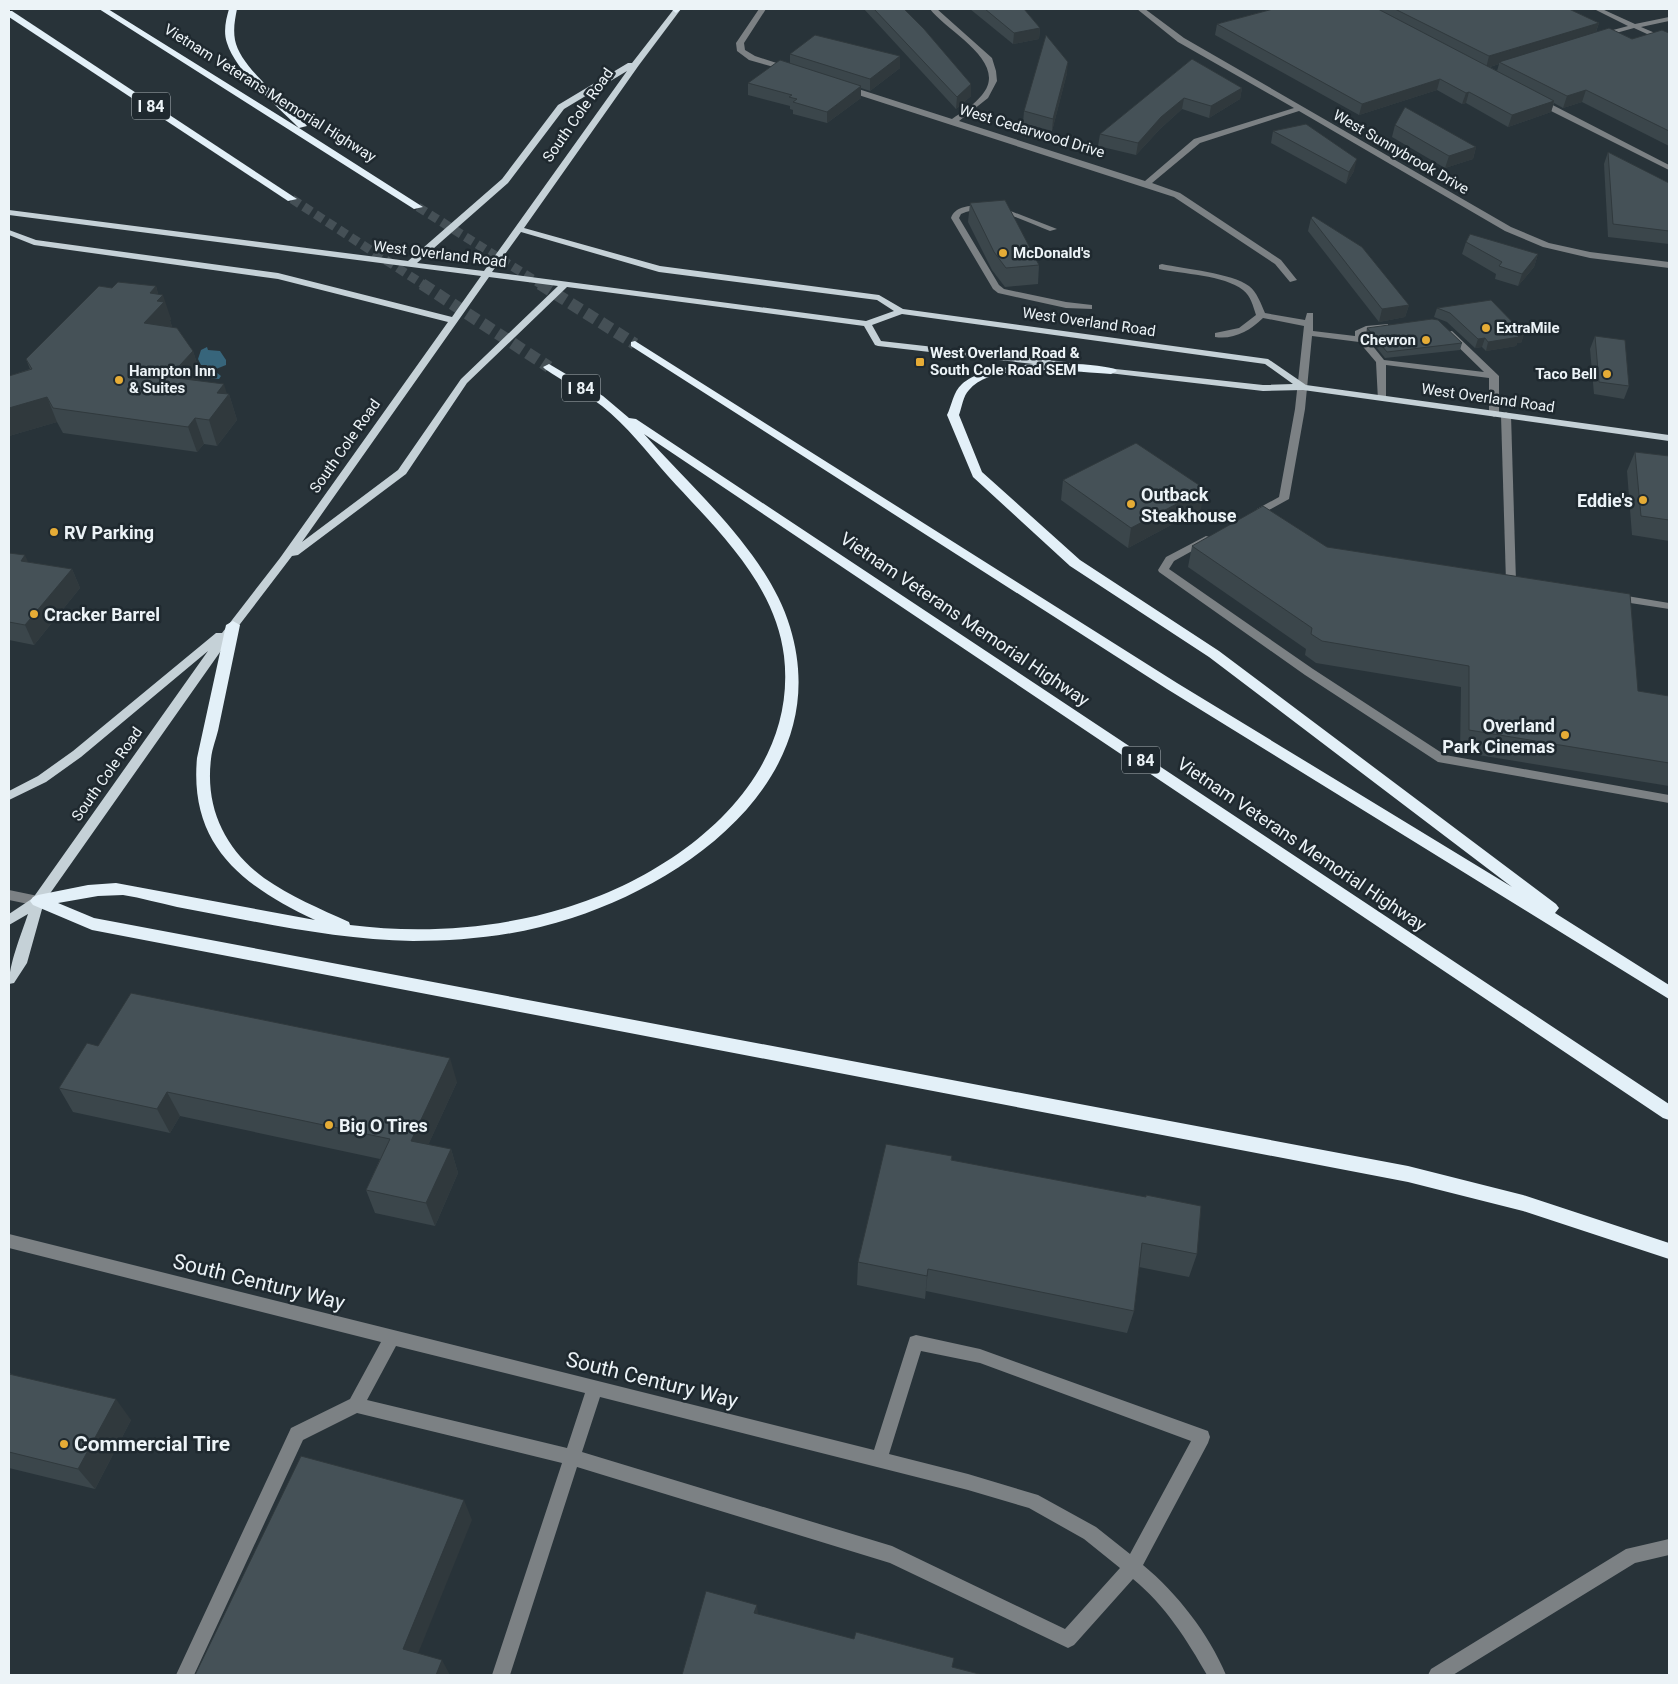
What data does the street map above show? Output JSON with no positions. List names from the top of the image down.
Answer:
{
  "streets": {
    "highway": ["Vietnam Veterans Memorial Highway", "I 84"],
    "main road": ["South Cole Road", "West Overland Road"],
    "street": ["West Cedarwood Drive", "West Sunnybrook Drive", "South Century Way"]
  },
  "crossings": [
    ["Vietnam Veterans Memorial Highway", "I 84"],
    ["South Cole Road", "West Overland Road"]
  ],
  "places": {
    "other": [
      "McDonald's",
      "ExtraMile",
      "Chevron",
      "Taco Bell",
      "Hampton Inn & Suites",
      "Eddie's",
      "Outback Steakhouse",
      "RV Parking",
      "Cracker Barrel",
      "Overland Park Cinemas",
      "Big O Tires",
      "Commercial Tire"
    ],
    "transit": ["West Overland Road & South Cole Road SEM"]
  }
}
